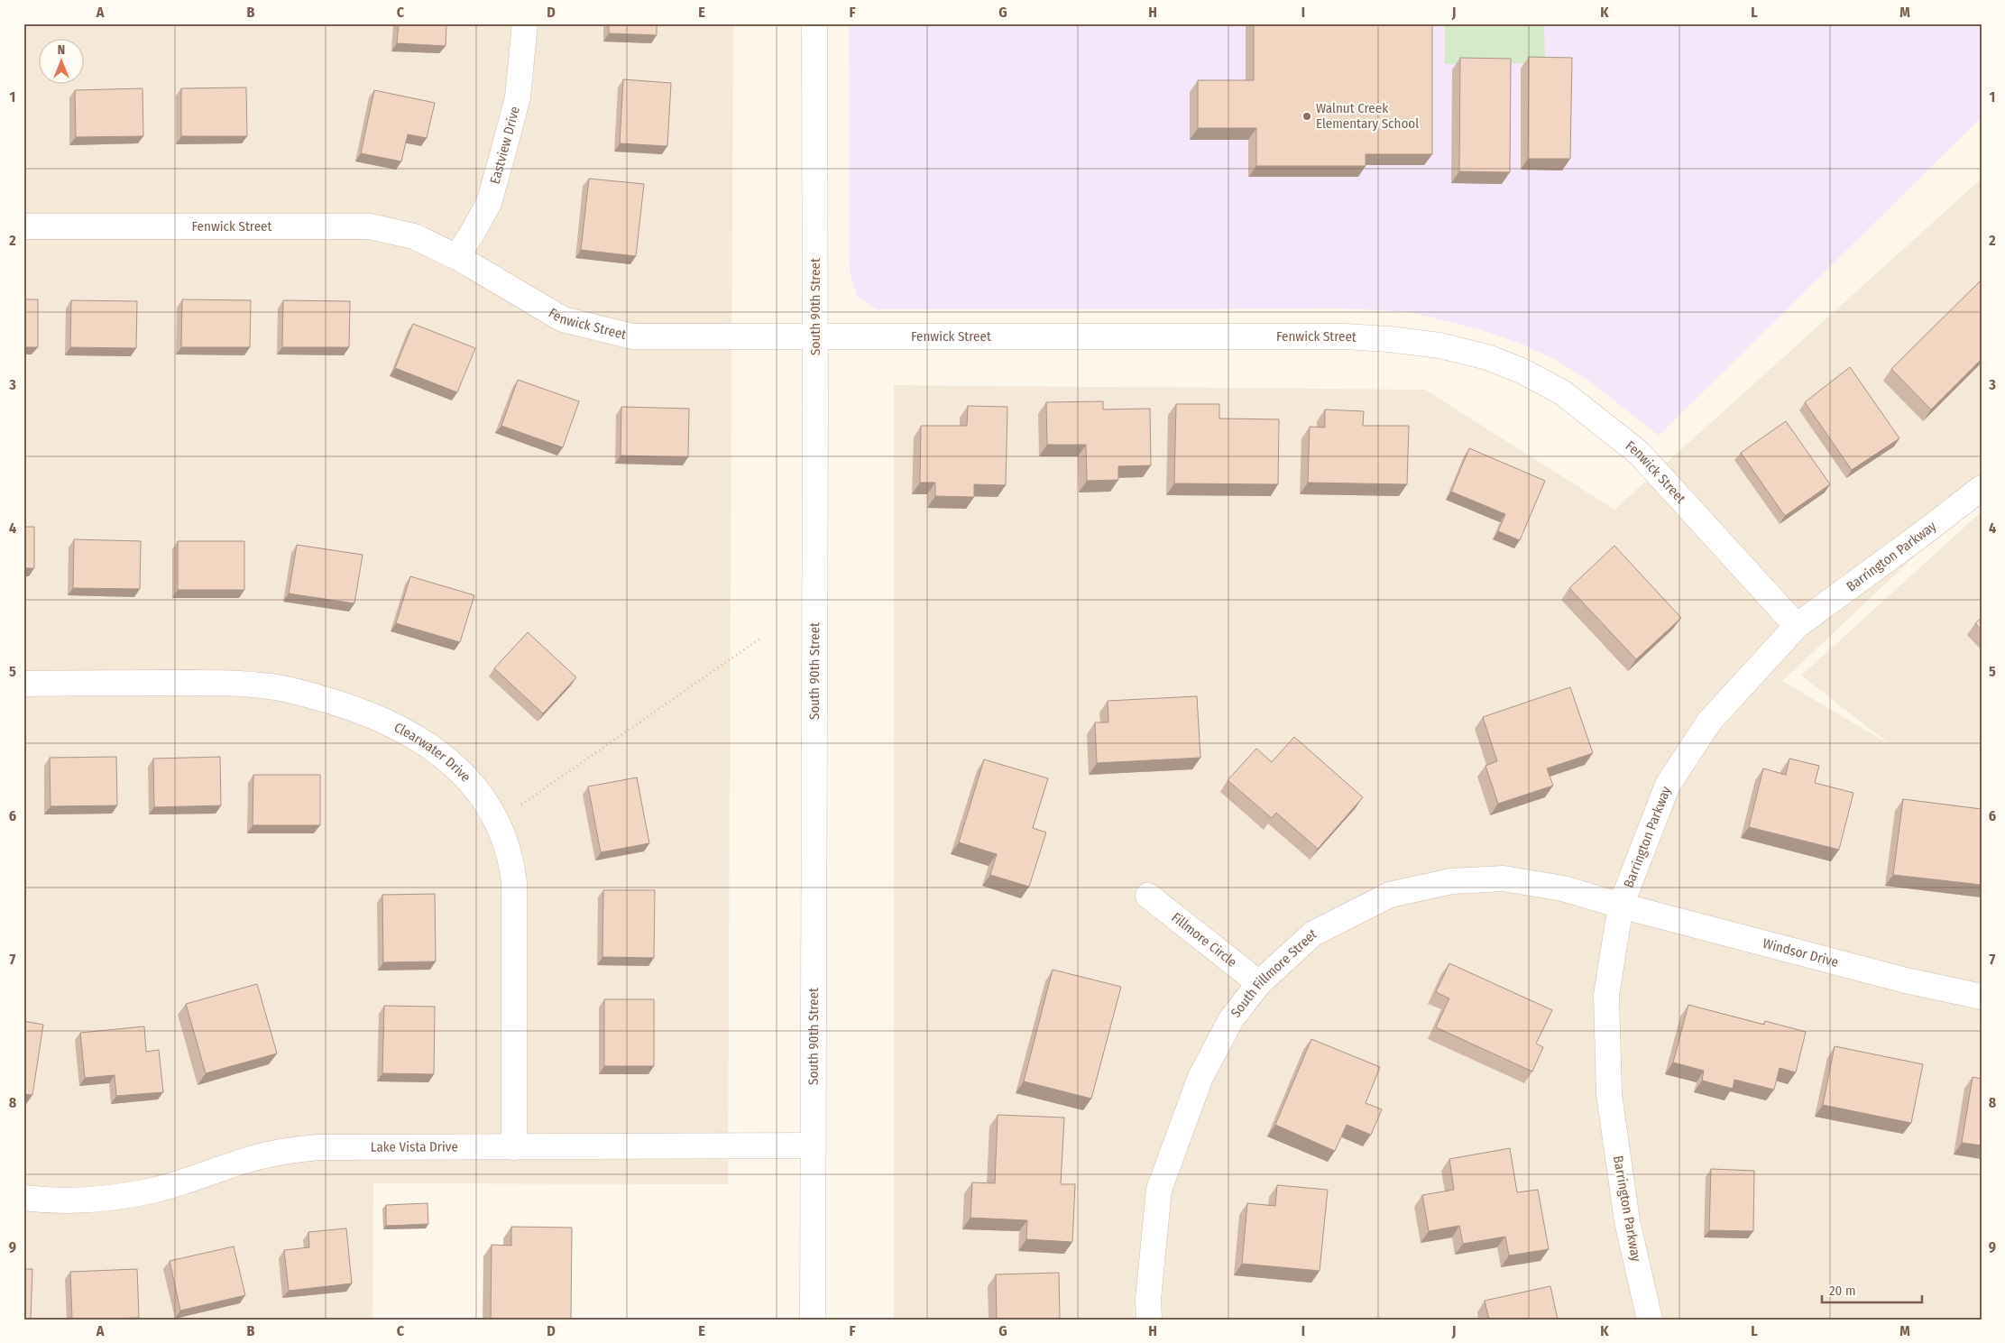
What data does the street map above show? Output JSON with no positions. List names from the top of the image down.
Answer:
{
  "streets": {
    "street": [
      "Eastview Drive",
      "Fenwick Street",
      "South 90th Street",
      "Barrington Parkway",
      "Clearwater Drive",
      "Fillmore Circle",
      "Windsor Drive",
      "South Fillmore Street",
      "Lake Vista Drive"
    ]
  },
  "crossings": [
    ["Eastview Drive", "Fenwick Street"],
    ["Fenwick Street", "South 90th Street"],
    ["Fenwick Street", "Barrington Parkway"],
    ["South 90th Street", "Lake Vista Drive"],
    ["Barrington Parkway", "Windsor Drive"],
    ["Barrington Parkway", "South Fillmore Street"],
    ["Clearwater Drive", "Lake Vista Drive"],
    ["Fillmore Circle", "South Fillmore Street"],
    ["Windsor Drive", "South Fillmore Street"]
  ],
  "places": ["Walnut Creek Elementary School"],
  "scale_bar": "20 m",
  "north": "top",
  "grid": {
    "columns": [
      "A",
      "B",
      "C",
      "D",
      "E",
      "F",
      "G",
      "H",
      "I",
      "J",
      "K",
      "L",
      "M"
    ],
    "rows": [
      "1",
      "2",
      "3",
      "4",
      "5",
      "6",
      "7",
      "8",
      "9"
    ]
  }
}
